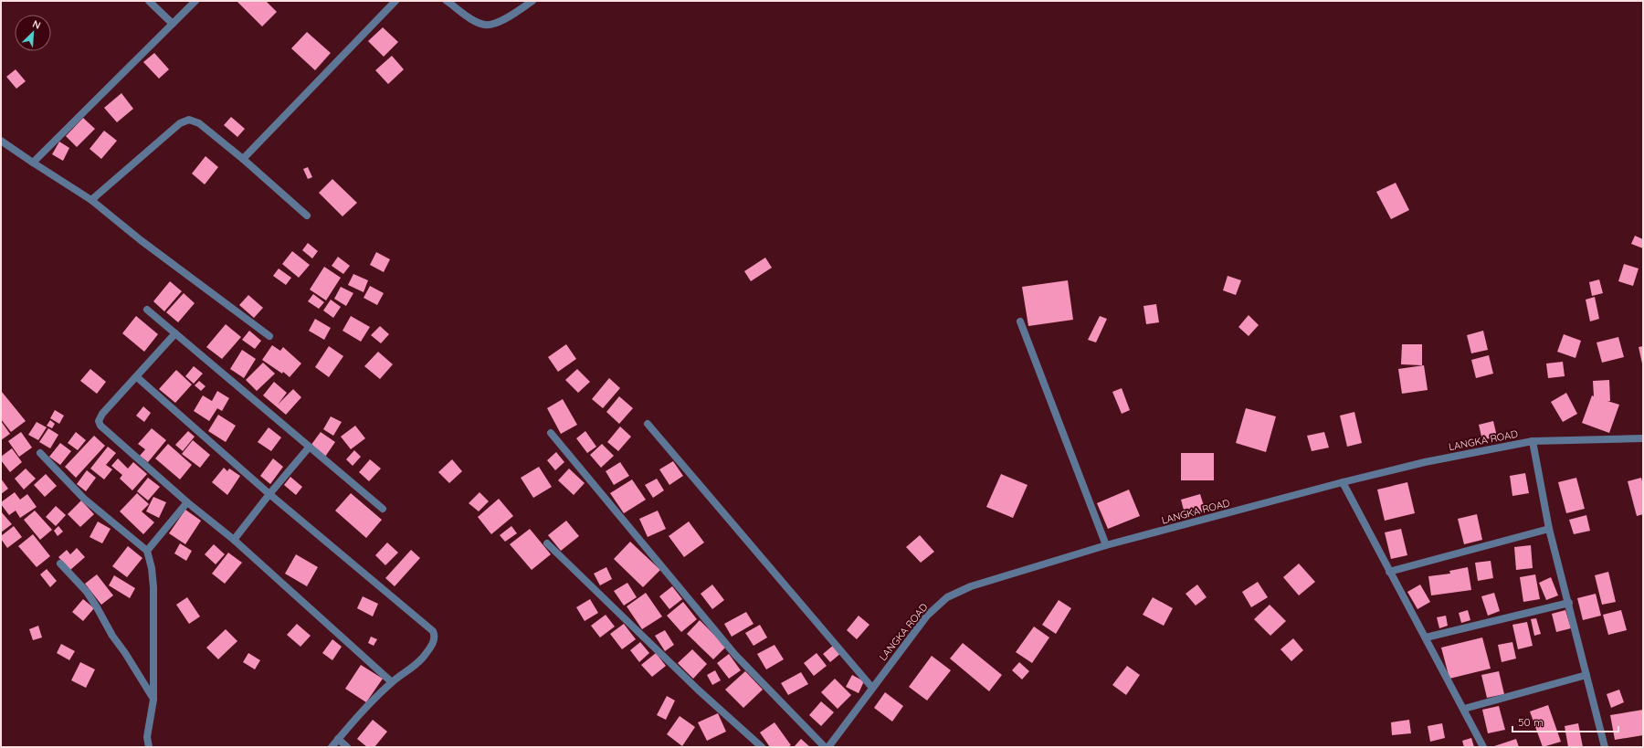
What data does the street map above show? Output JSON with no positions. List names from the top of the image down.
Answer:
{
  "streets": {
    "street": ["LANGKA ROAD"]
  },
  "scale_bar": "50 m",
  "north": "top right"
}
